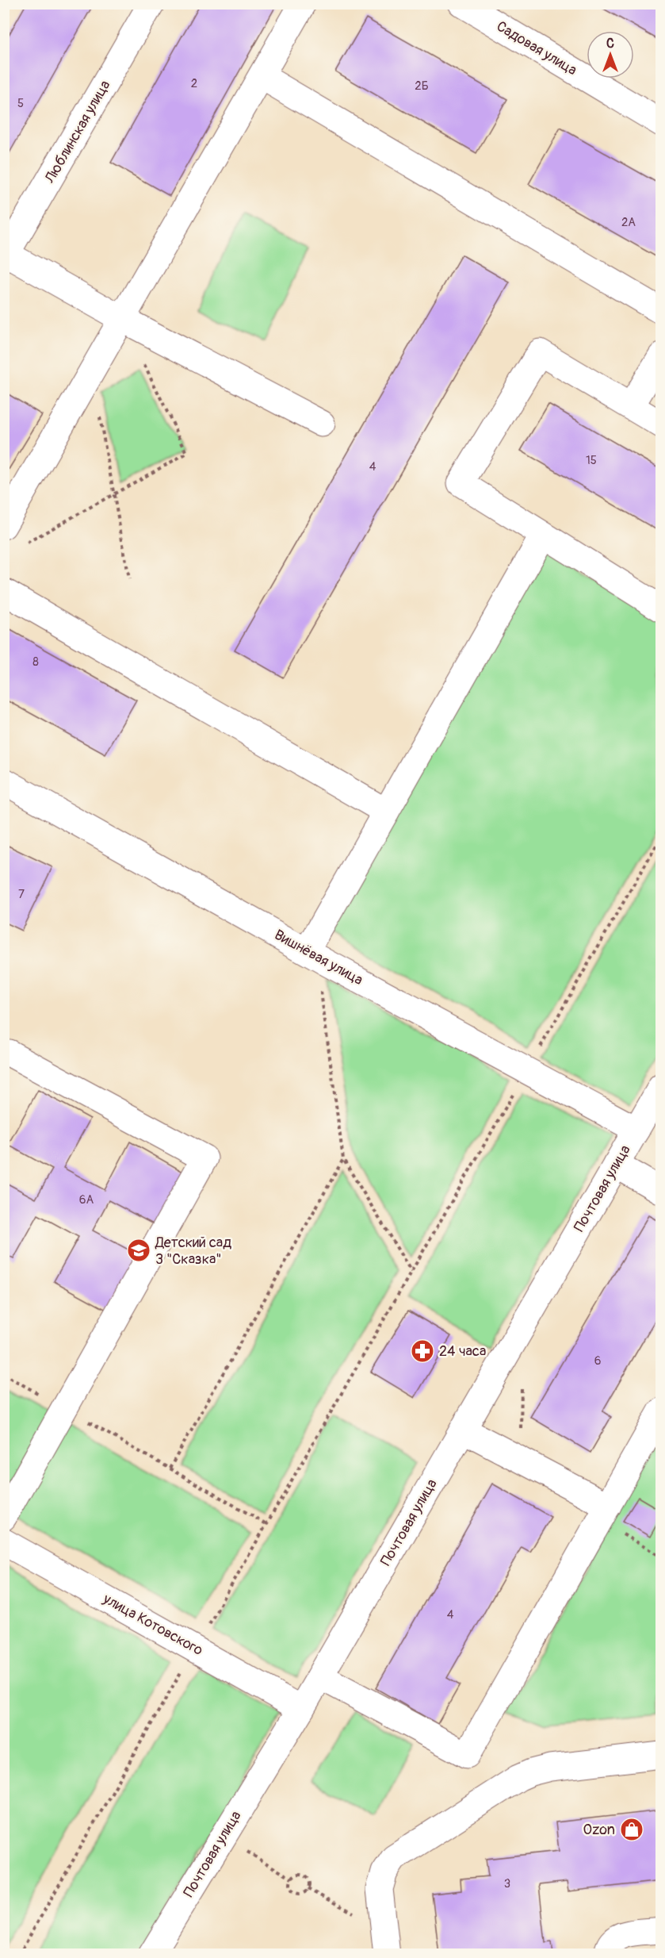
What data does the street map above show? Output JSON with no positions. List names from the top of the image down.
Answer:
{
  "streets": {
    "street": [
      "Садовая улица",
      "Люблинская улица",
      "Вишнёвая улица",
      "Почтовая улица",
      "улица Котовского"
    ]
  },
  "crossings": [
    ["Вишнёвая улица", "Почтовая улица"],
    ["Почтовая улица", "улица Котовского"]
  ],
  "places": {
    "school or university": ["Детский сад 3 \"Сказка\""],
    "pharmacy": ["24 часа"],
    "shop": ["Ozon"]
  },
  "house_numbers": [
    "2",
    "2Б",
    "5",
    "2А",
    "15",
    "4",
    "8",
    "7",
    "6А",
    "6",
    "4",
    "3"
  ],
  "north": "top"
}
